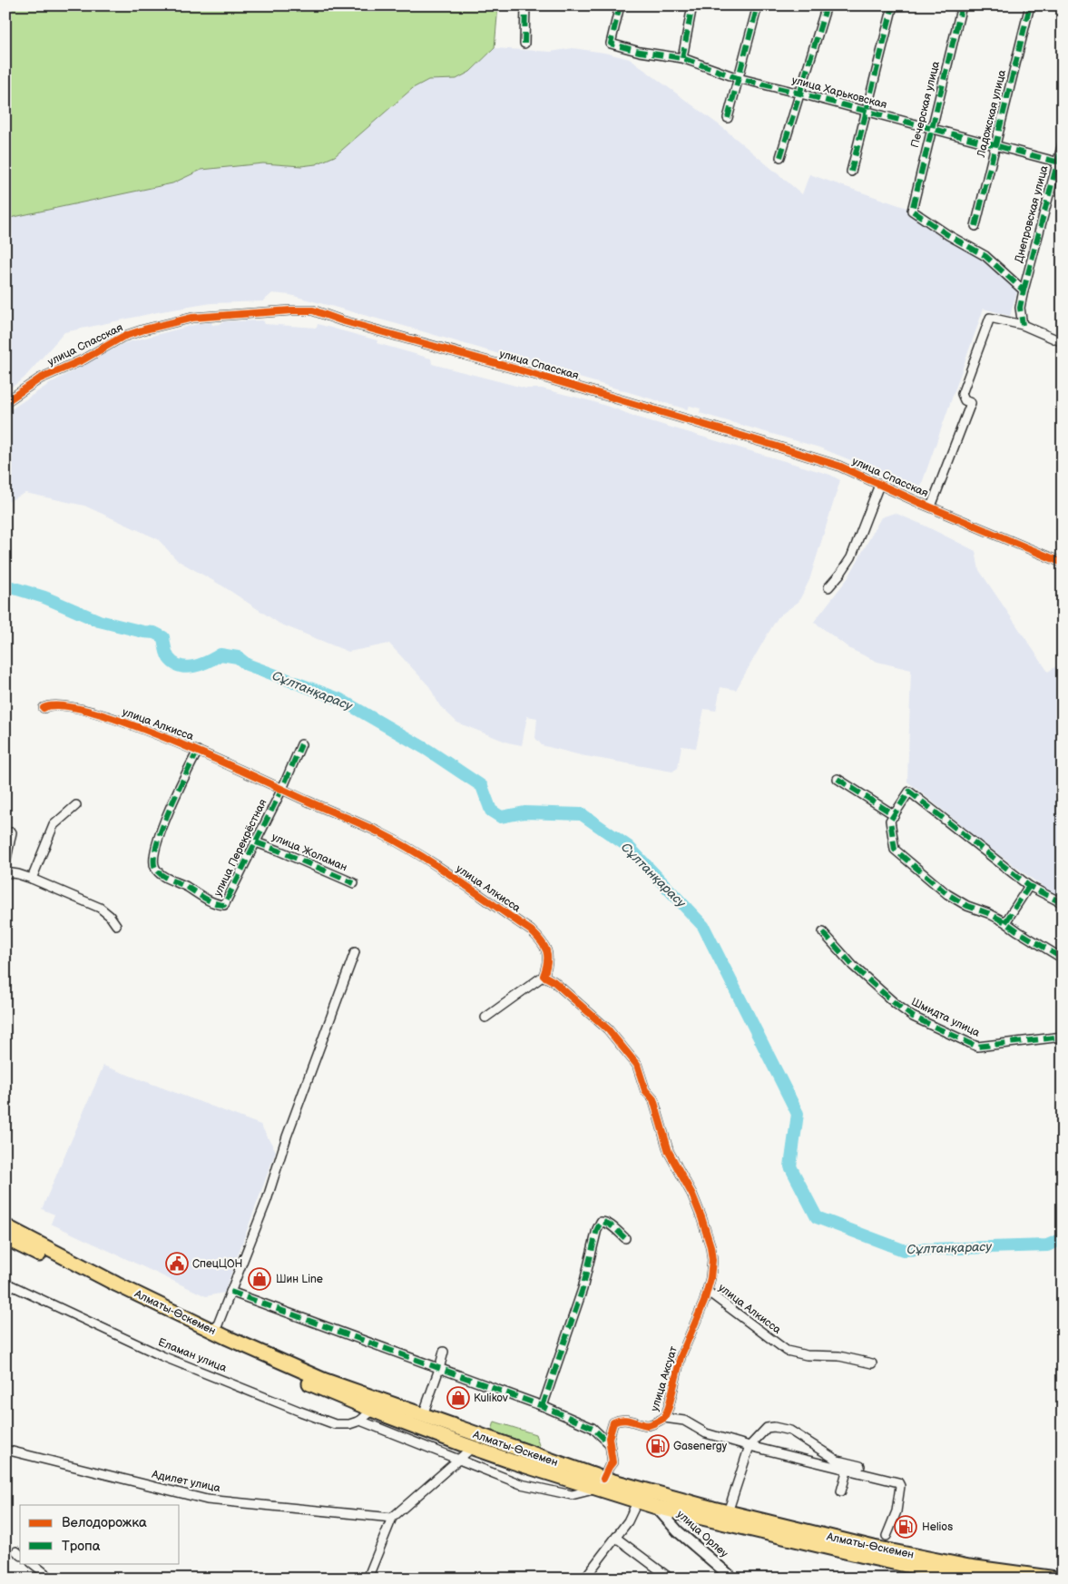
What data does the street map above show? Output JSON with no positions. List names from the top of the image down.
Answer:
{
  "streets": {
    "main road": ["Алматы-Өскемен"],
    "street": [
      "улица Харьковская",
      "Печерская улица",
      "Ладожская улица",
      "Днепровская улица",
      "улица Спасская",
      "улица Алкисса",
      "улица Перекрёстная",
      "улица Жоламан",
      "Шмидта улица",
      "Еламан улица",
      "улица Аксуат",
      "Адилет улица",
      "улица Орлеу"
    ]
  },
  "crossings": [
    ["улица Харьковская", "Печерская улица"],
    ["улица Харьковская", "Ладожская улица"],
    ["улица Харьковская", "Днепровская улица"],
    ["Печерская улица", "Днепровская улица"],
    ["улица Алкисса", "улица Перекрёстная"],
    ["улица Алкисса", "улица Аксуат"],
    ["улица Перекрёстная", "улица Жоламан"],
    ["Алматы-Өскемен", "улица Аксуат"],
    ["Алматы-Өскемен", "улица Орлеу"]
  ],
  "water": ["Сұлтанқарасу"],
  "places": {
    "public building": ["СпецЦОН"],
    "shop": ["Шин Line", "Kulikov"],
    "fuel station": ["Gasenergy", "Helios"]
  },
  "legend": ["Велодорожка", "Тропа"]
}
